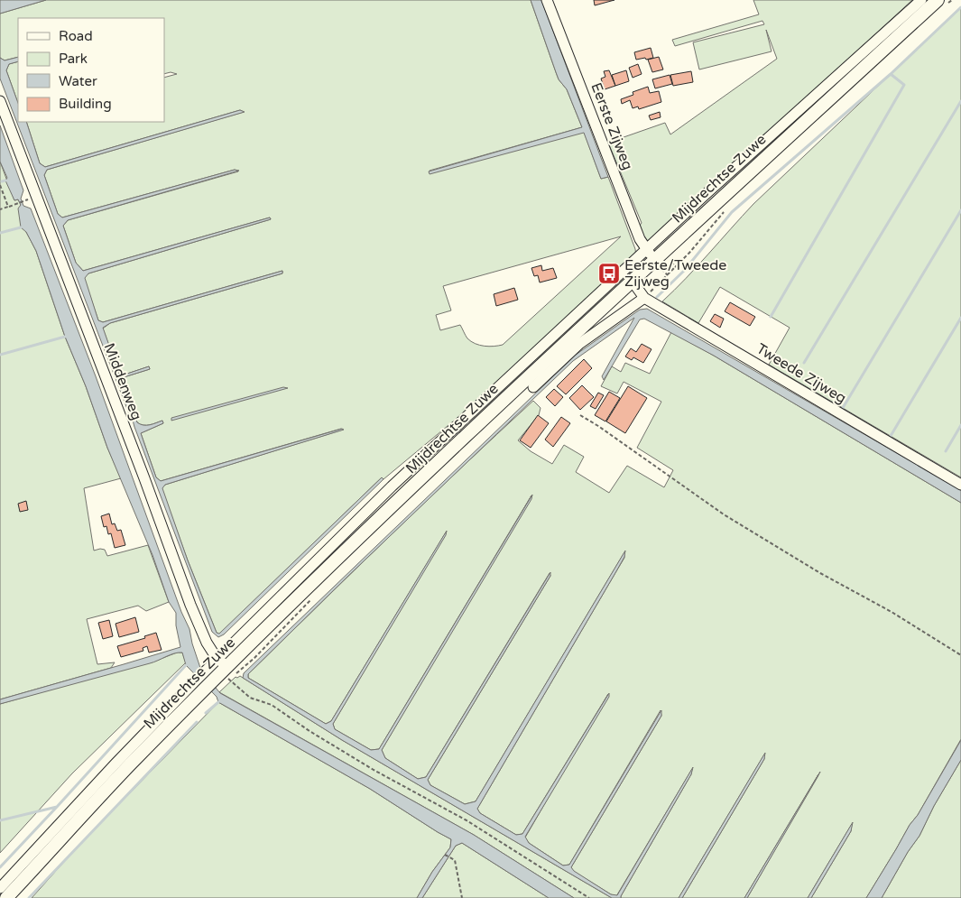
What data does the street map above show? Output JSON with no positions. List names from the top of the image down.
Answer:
{
  "streets": {
    "main road": ["Mijdrechtse Zuwe"],
    "street": ["Eerste Zijweg", "Tweede Zijweg", "Middenweg"]
  },
  "crossings": [
    ["Eerste Zijweg", "Mijdrechtse Zuwe"],
    ["Mijdrechtse Zuwe", "Tweede Zijweg"],
    ["Mijdrechtse Zuwe", "Middenweg"]
  ],
  "places": {
    "bus stop": ["Eerste/Tweede Zijweg"]
  },
  "legend": [
    "Road",
    "Park",
    "Water",
    "Building"
  ]
}
